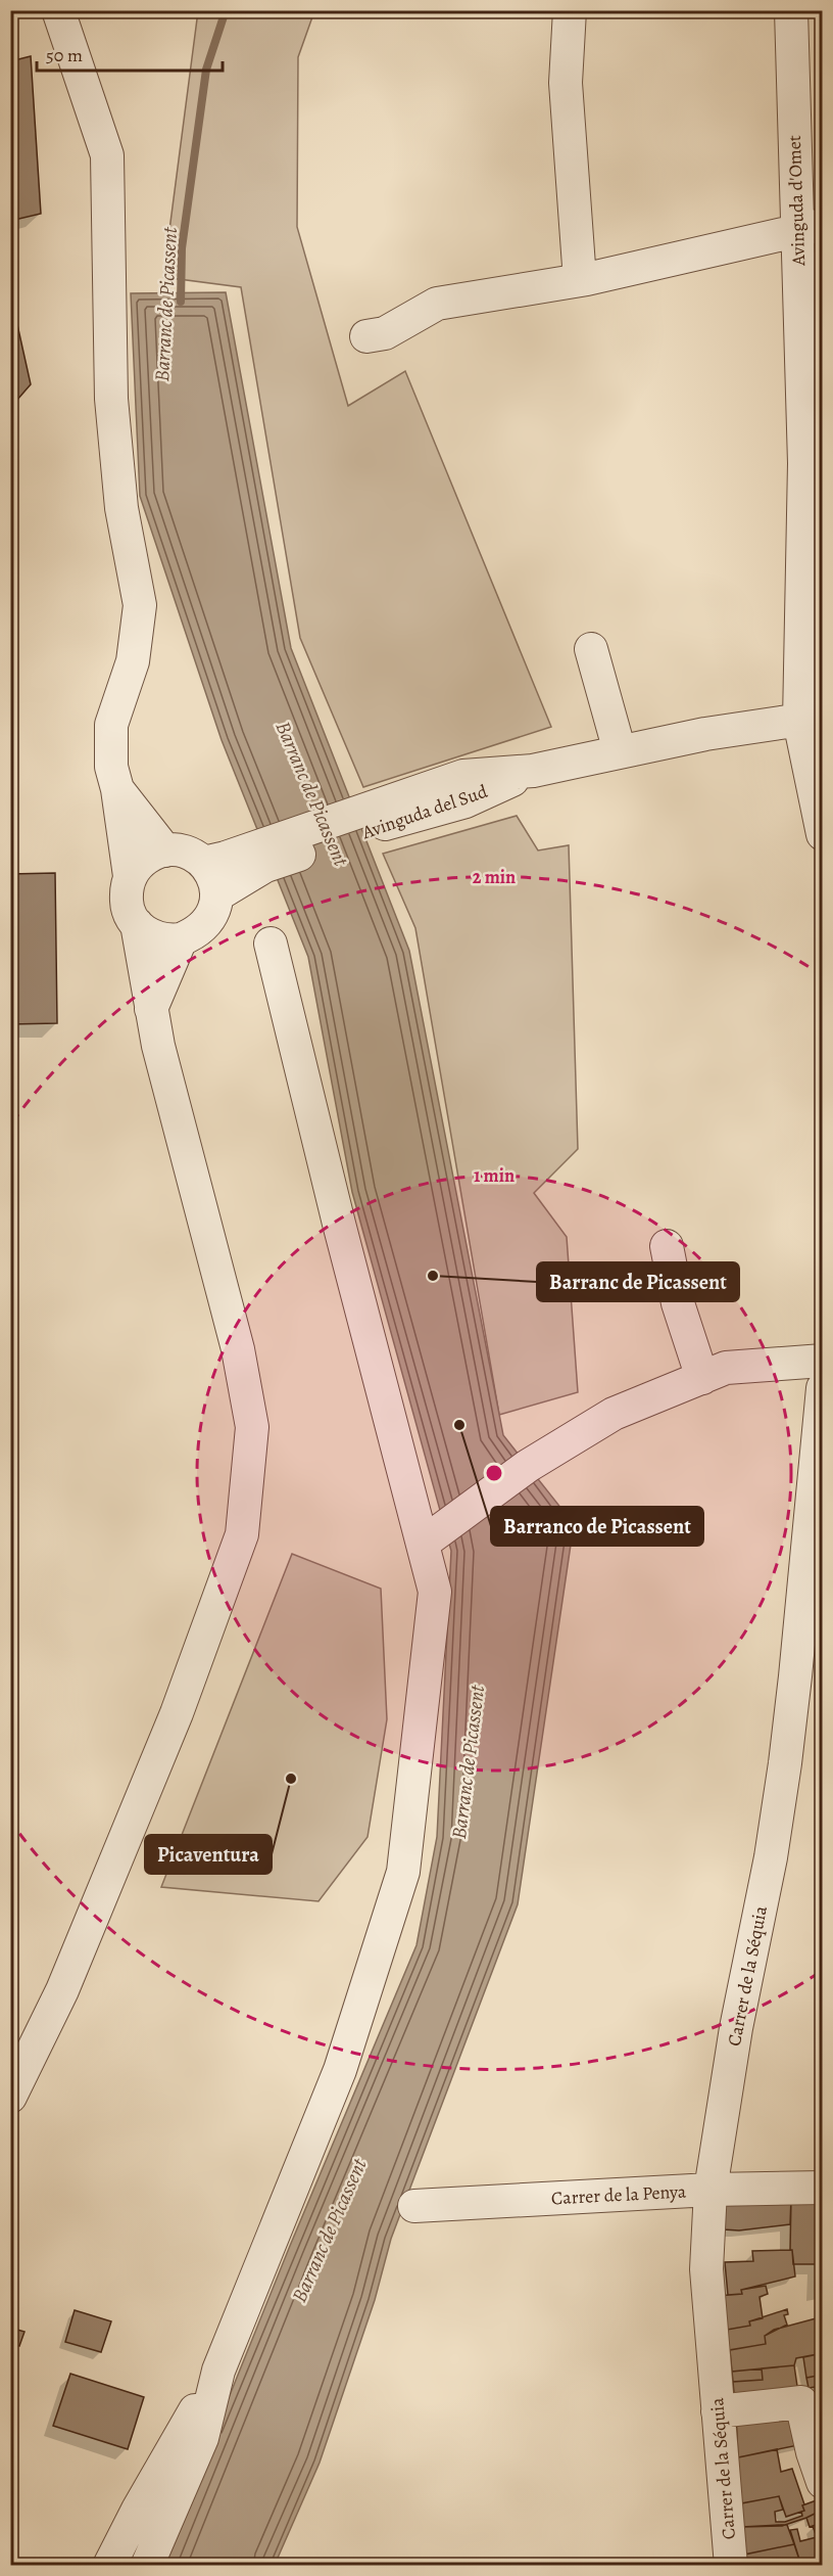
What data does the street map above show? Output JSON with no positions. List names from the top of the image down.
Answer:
{
  "streets": {
    "street": [
      "Avinguda d'Omet",
      "Avinguda del Sud",
      "Carrer de la Séquia",
      "Carrer de la Penya"
    ]
  },
  "crossings": [
    ["Avinguda d'Omet", "Avinguda del Sud"],
    ["Carrer de la Séquia", "Carrer de la Penya"]
  ],
  "water": ["Barranc de Picassent"],
  "places": ["Barranc de Picassent", "Barranco de Picassent", "Picaventura"],
  "scale_bar": "50 m",
  "rings": ["2 min", "1 min"]
}
